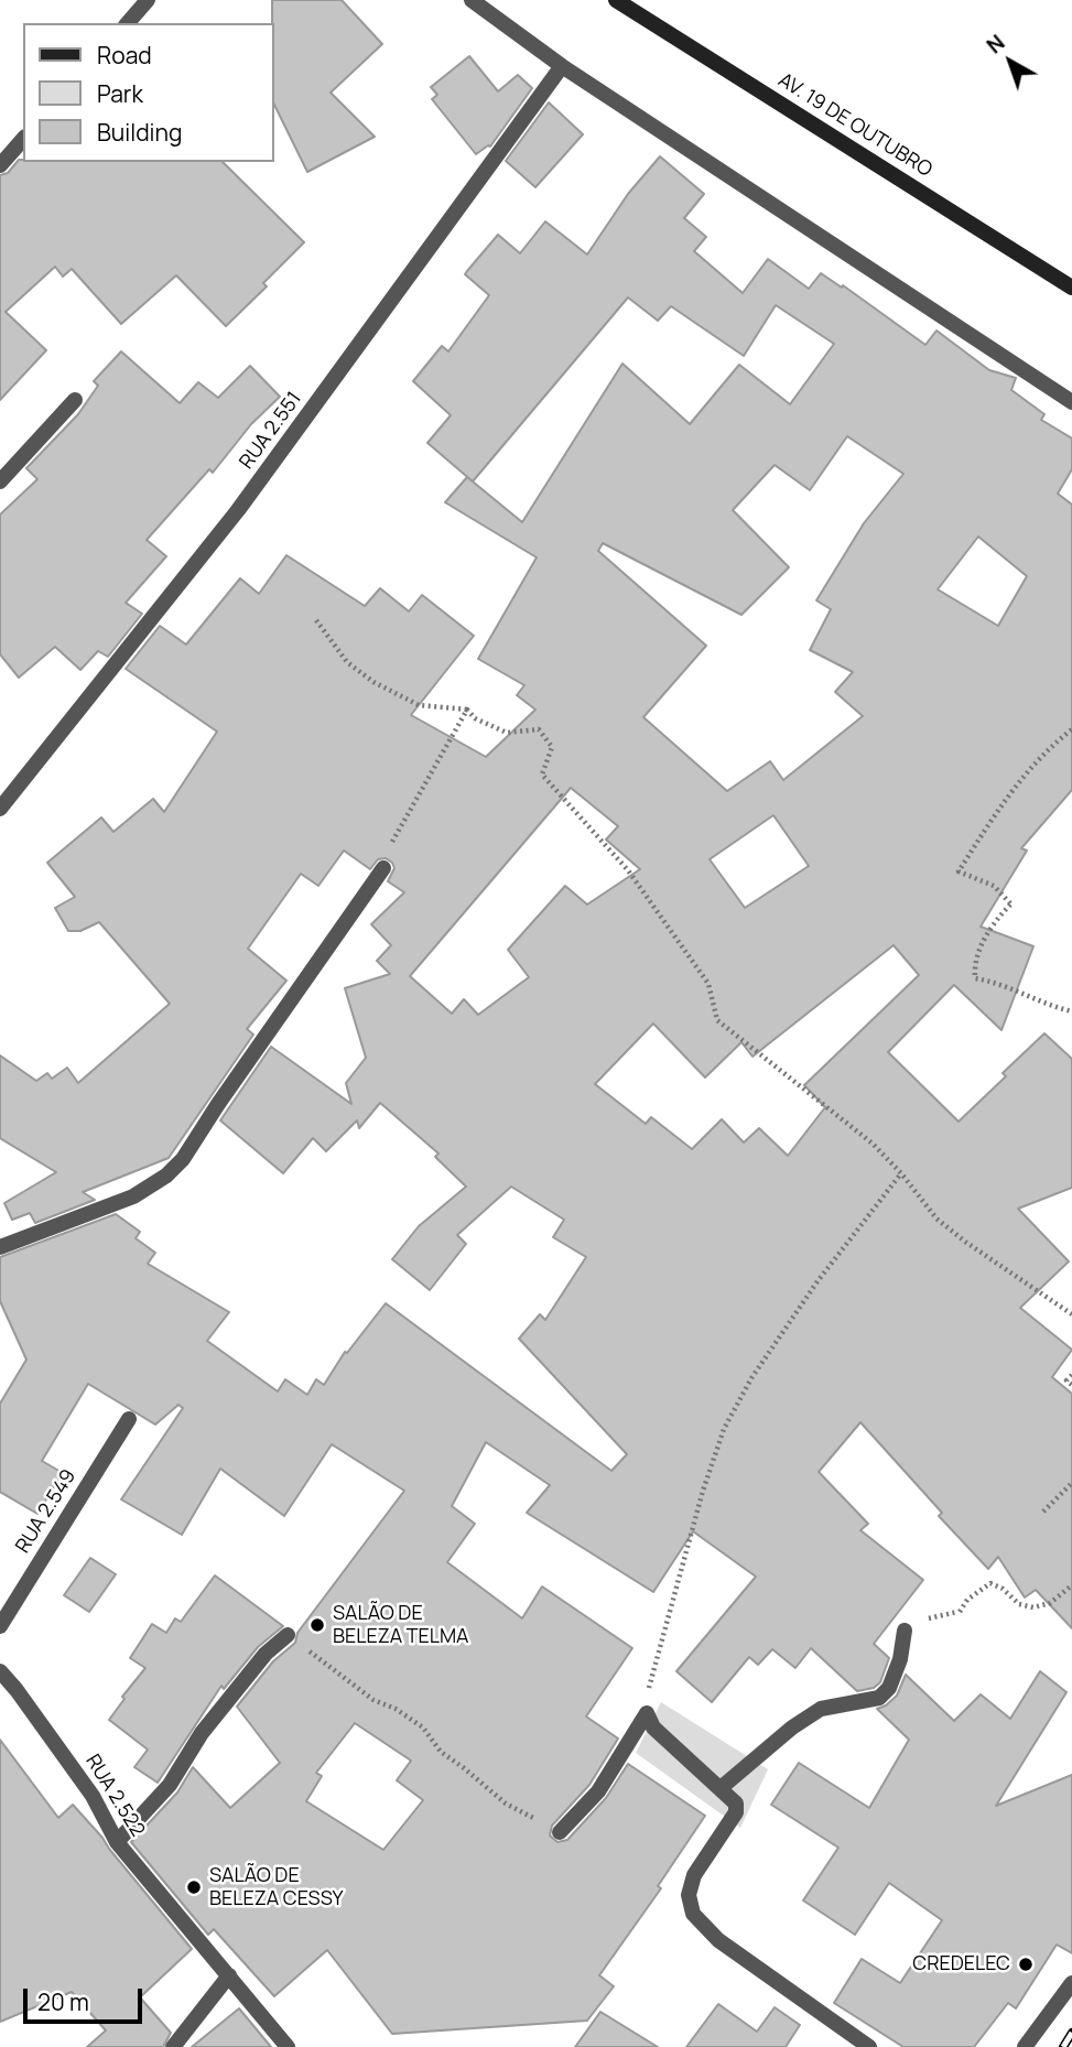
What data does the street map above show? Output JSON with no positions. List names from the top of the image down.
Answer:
{
  "streets": {
    "street": [
      "AV. 19 DE OUTUBRO",
      "RUA 2.551",
      "RUA 2.549",
      "RUA 2.522"
    ]
  },
  "places": ["SALÃO DE BELEZA TELMA", "SALÃO DE BELEZA CESSY", "CREDELEC"],
  "legend": ["Road", "Park", "Building"],
  "scale_bar": "20 m",
  "north": "top left"
}
